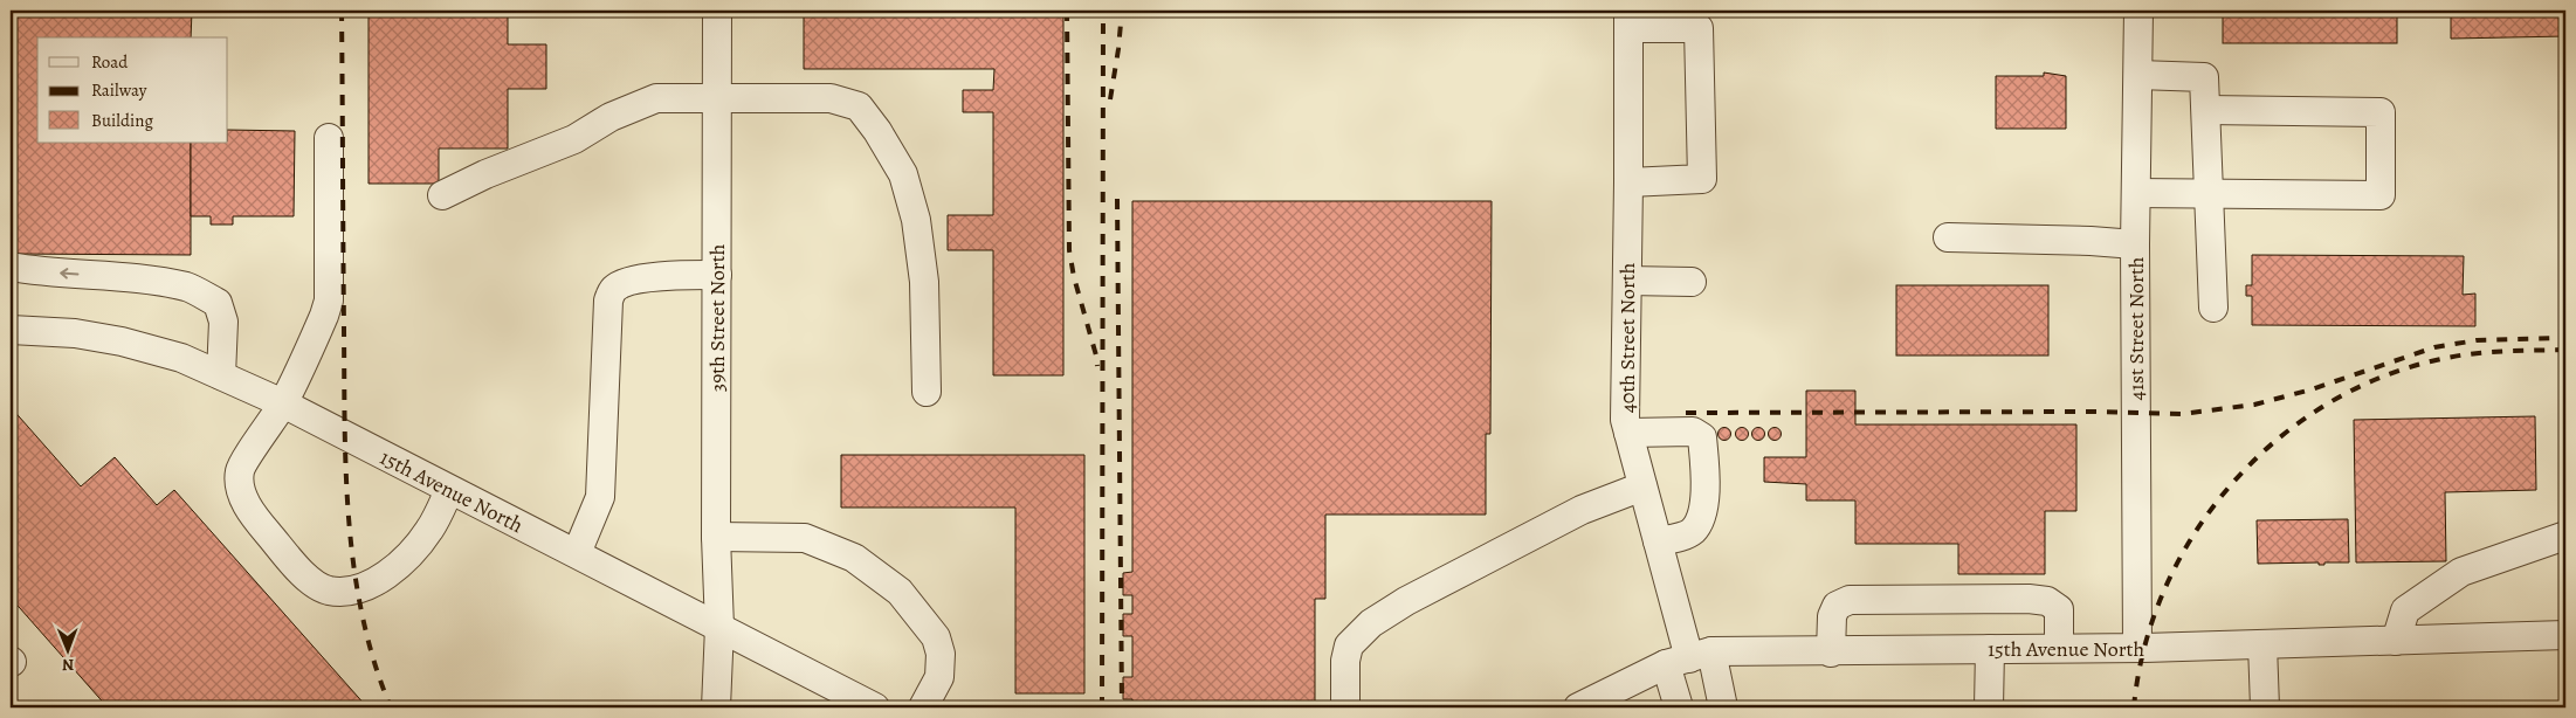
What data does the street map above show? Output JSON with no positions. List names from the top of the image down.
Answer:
{
  "streets": {
    "street": [
      "39th Street North",
      "41st Street North",
      "40th Street North",
      "15th Avenue North"
    ]
  },
  "crossings": [
    ["39th Street North", "15th Avenue North"],
    ["41st Street North", "15th Avenue North"],
    ["40th Street North", "15th Avenue North"]
  ],
  "legend": ["Road", "Railway", "Building"],
  "north": "bottom"
}
